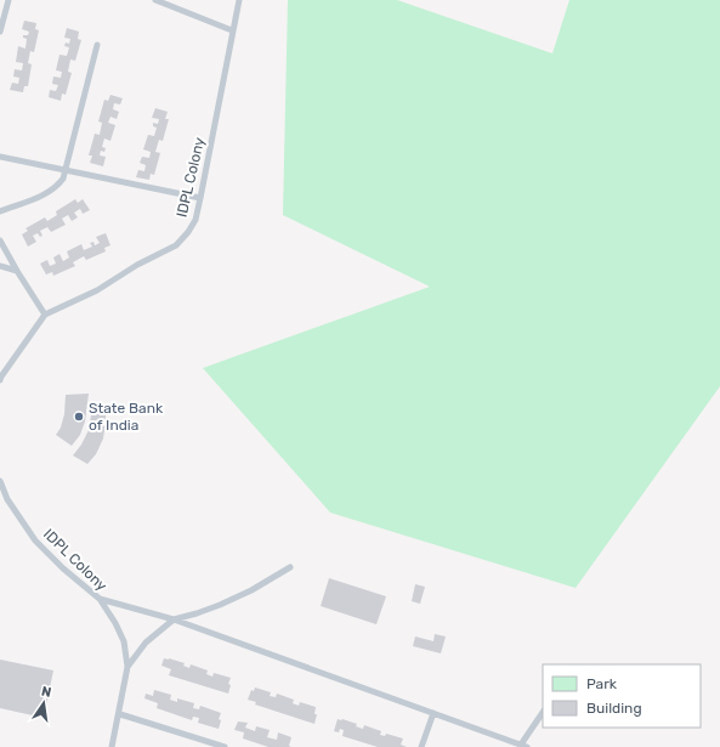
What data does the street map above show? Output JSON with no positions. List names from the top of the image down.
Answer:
{
  "streets": {
    "lane": ["IDPL Colony"]
  },
  "places": ["State Bank of India"],
  "legend": ["Park", "Building"],
  "north": "top"
}
